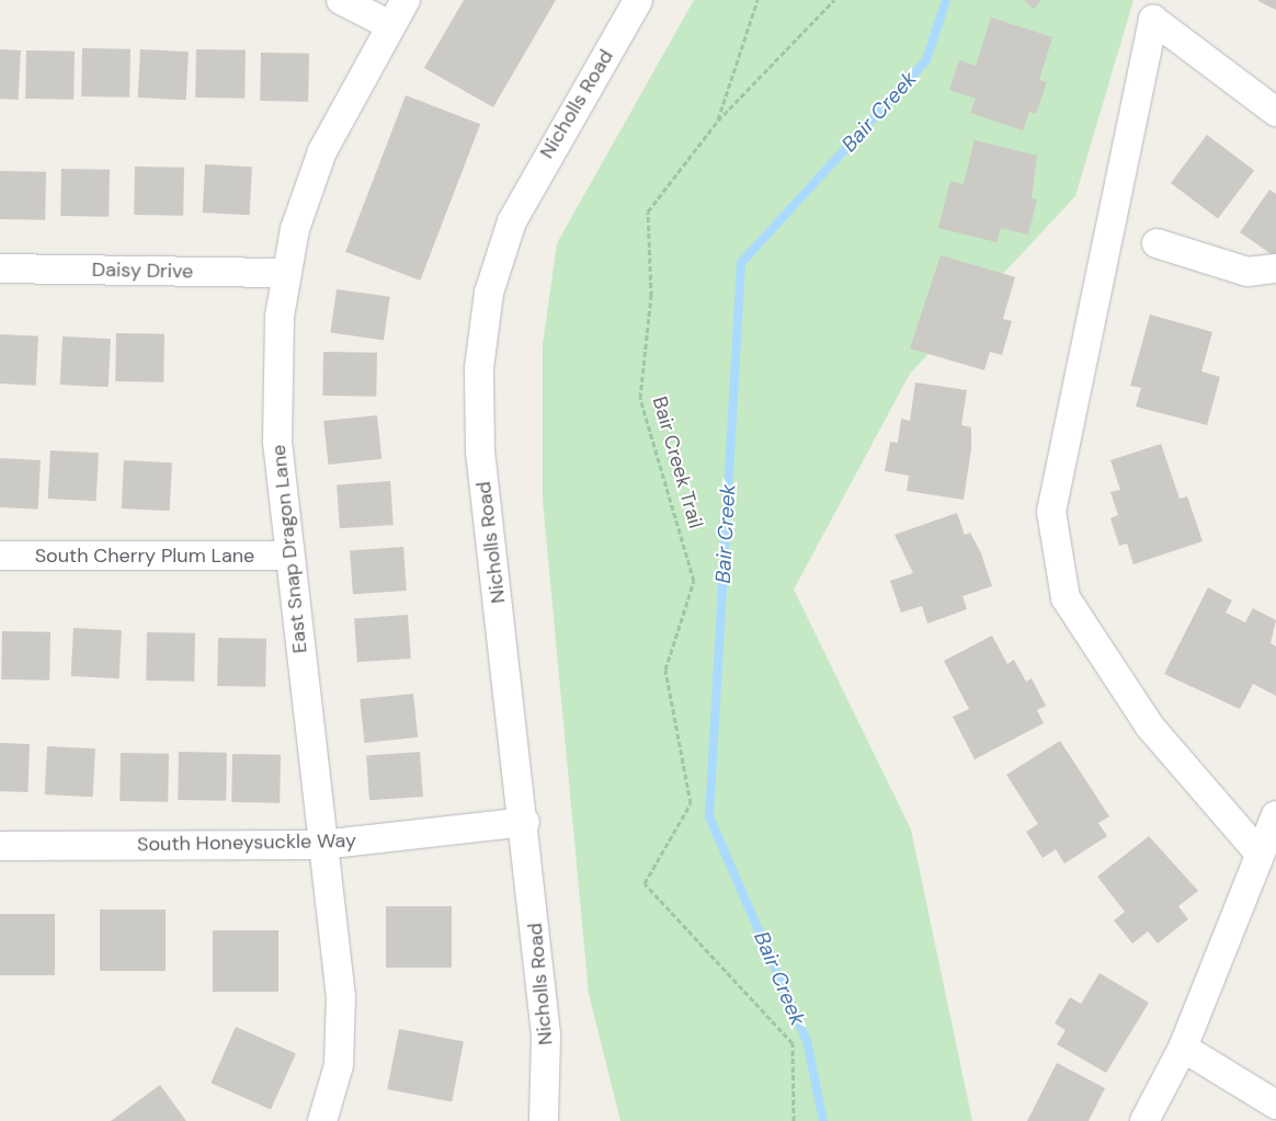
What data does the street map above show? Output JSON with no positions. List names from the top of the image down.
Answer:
{
  "streets": {
    "street": [
      "Nicholls Road",
      "Daisy Drive",
      "East Snap Dragon Lane",
      "South Cherry Plum Lane",
      "South Honeysuckle Way"
    ],
    "path": ["Bair Creek Trail"]
  },
  "crossings": [
    ["Nicholls Road", "South Honeysuckle Way"],
    ["Daisy Drive", "East Snap Dragon Lane"],
    ["East Snap Dragon Lane", "South Cherry Plum Lane"],
    ["East Snap Dragon Lane", "South Honeysuckle Way"]
  ],
  "water": ["Bair Creek"]
}
